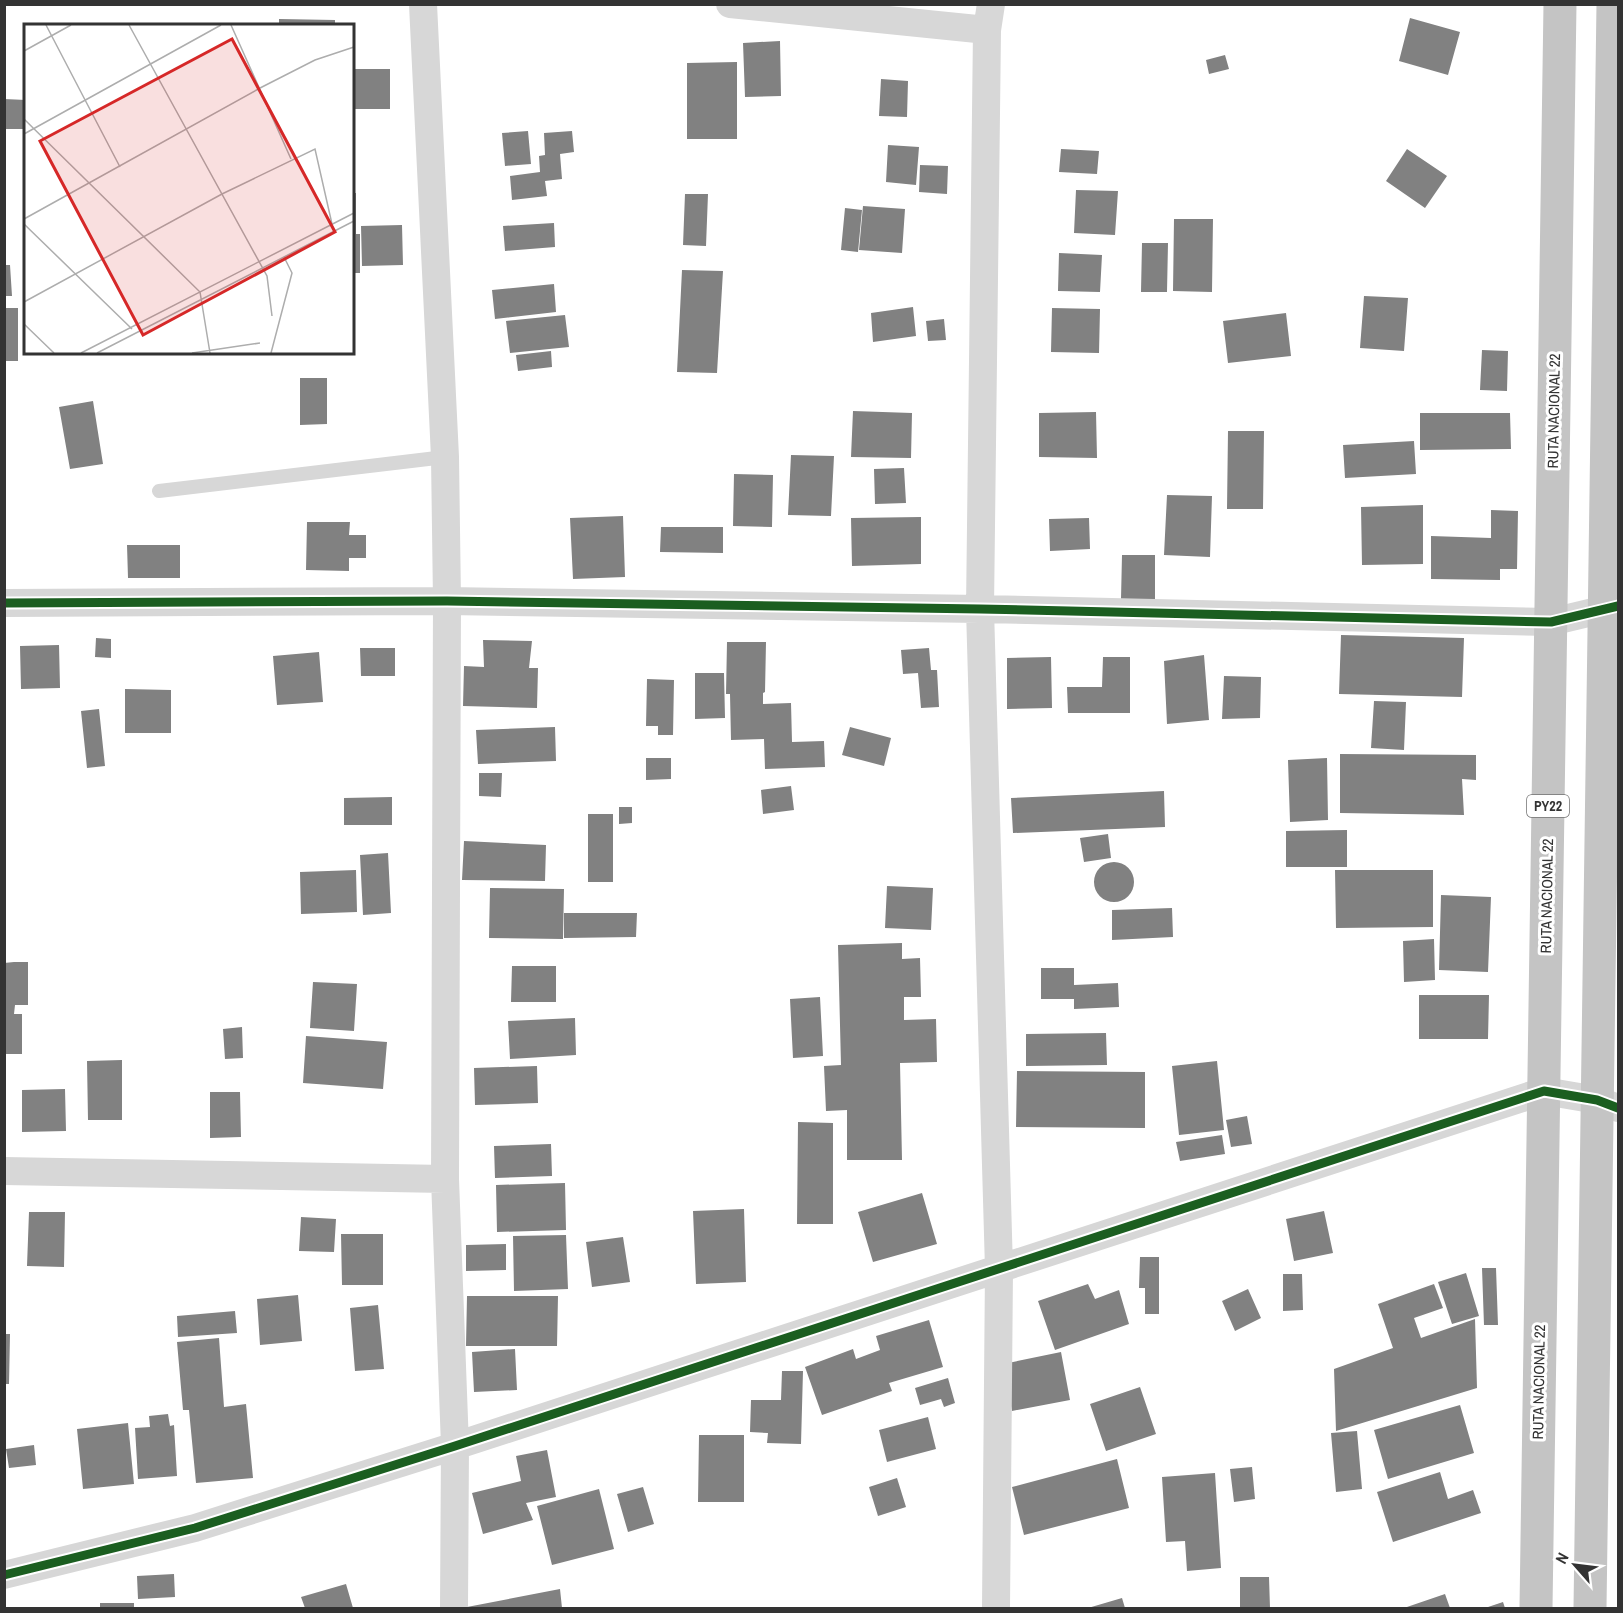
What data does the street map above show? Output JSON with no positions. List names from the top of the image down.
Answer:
{
  "streets": {
    "highway": ["RUTA NACIONAL 22", "PY22"]
  },
  "north": "top left"
}
